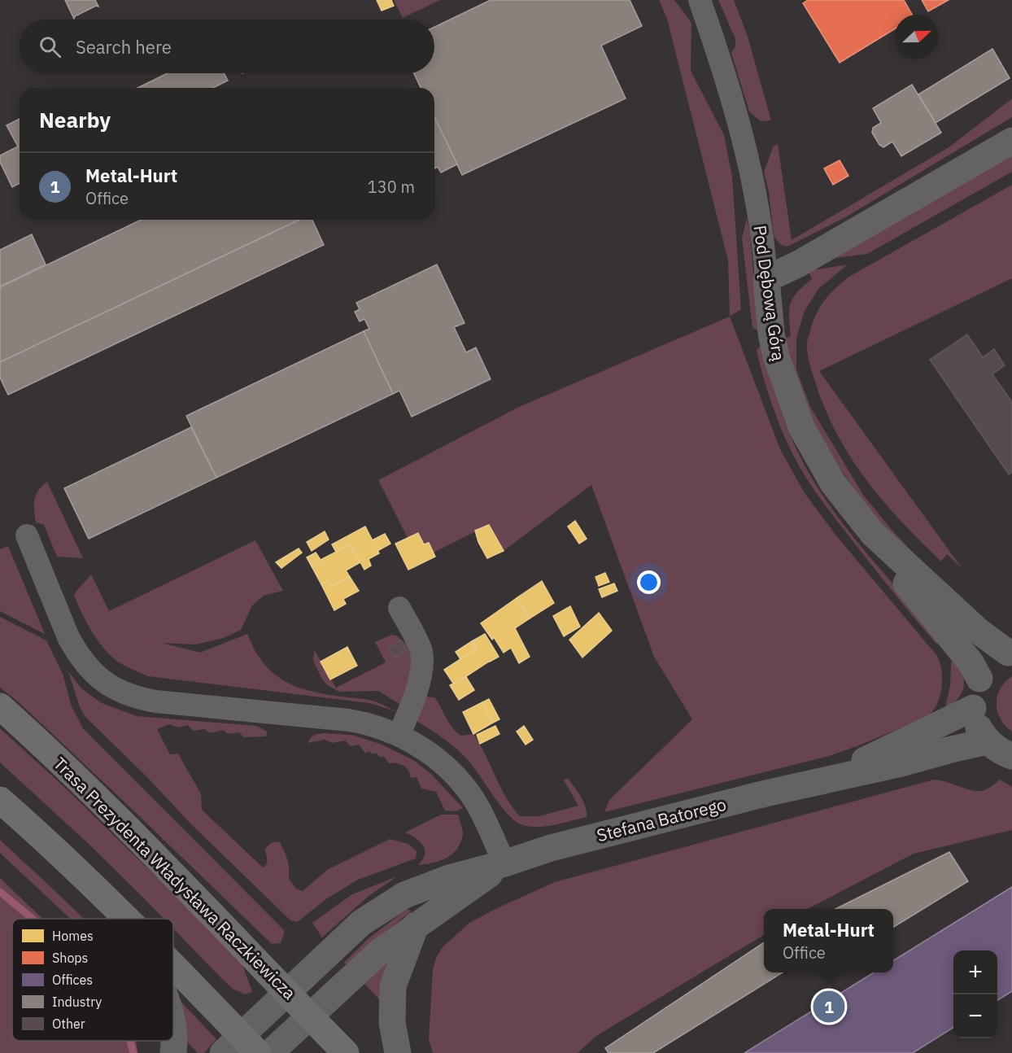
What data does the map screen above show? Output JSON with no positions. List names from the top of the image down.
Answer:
{
  "streets": {
    "main road": ["Trasa Prezydenta Władysława Raczkiewicza"],
    "street": ["Pod Dębową Górą", "Stefana Batorego"]
  },
  "crossings": [
    ["Stefana Batorego", "Trasa Prezydenta Władysława Raczkiewicza"]
  ],
  "legend": [
    "Homes",
    "Shops",
    "Offices",
    "Industry",
    "Other"
  ],
  "north": "right",
  "page": {
    "search": "Search here",
    "heading": "Nearby",
    "list": [
      {
        "mark": "1",
        "name": "Metal-Hurt",
        "note": "Office",
        "value": "130 m"
      }
    ],
    "popup": ["Metal-Hurt", "Office"],
    "map_buttons": ["+", "−"],
    "pins": "1"
  }
}
